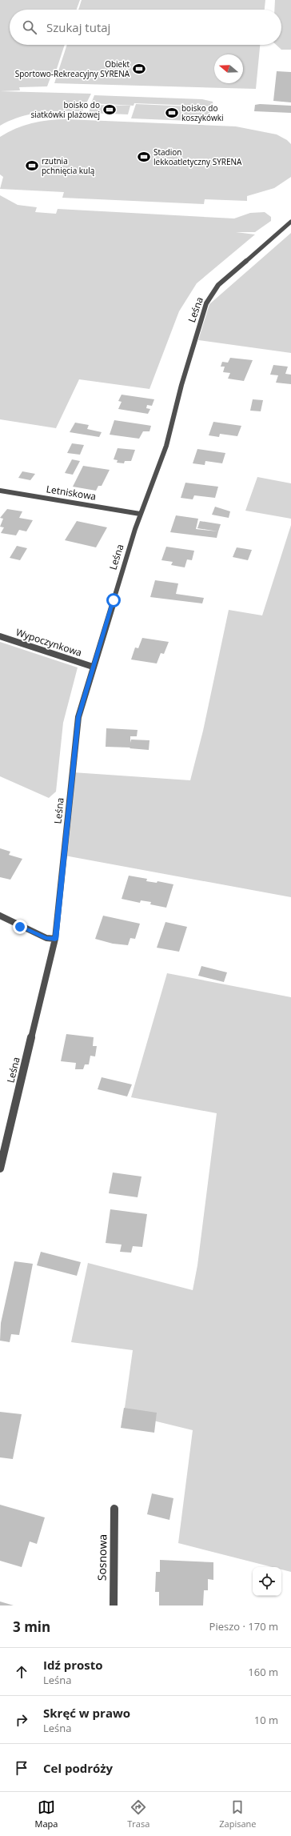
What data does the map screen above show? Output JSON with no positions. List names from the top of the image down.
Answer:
{
  "streets": {
    "street": [
      "Leśna",
      "Letniskowa",
      "Wypoczynkowa",
      "Sosnowa"
    ]
  },
  "crossings": [
    ["Leśna", "Letniskowa"],
    ["Leśna", "Wypoczynkowa"]
  ],
  "places": {
    "sports": [
      "Obiekt Sportowo-Rekreacyjny SYRENA",
      "boisko do siatkówki plażowej",
      "boisko do koszykówki",
      "Stadion lekkoatletyczny SYRENA",
      "rzutnia pchnięcia kulą"
    ]
  },
  "north": "left",
  "page": {
    "search": "Szukaj tutaj",
    "heading": ["3 min", "Pieszo · 170 m"],
    "list": [
      ["Idź prosto", "Leśna", "160 m"],
      ["Skręć w prawo", "Leśna", "10 m"],
      "Cel podróży"
    ],
    "nav": ["Mapa", "Trasa", "Zapisane"]
  }
}
